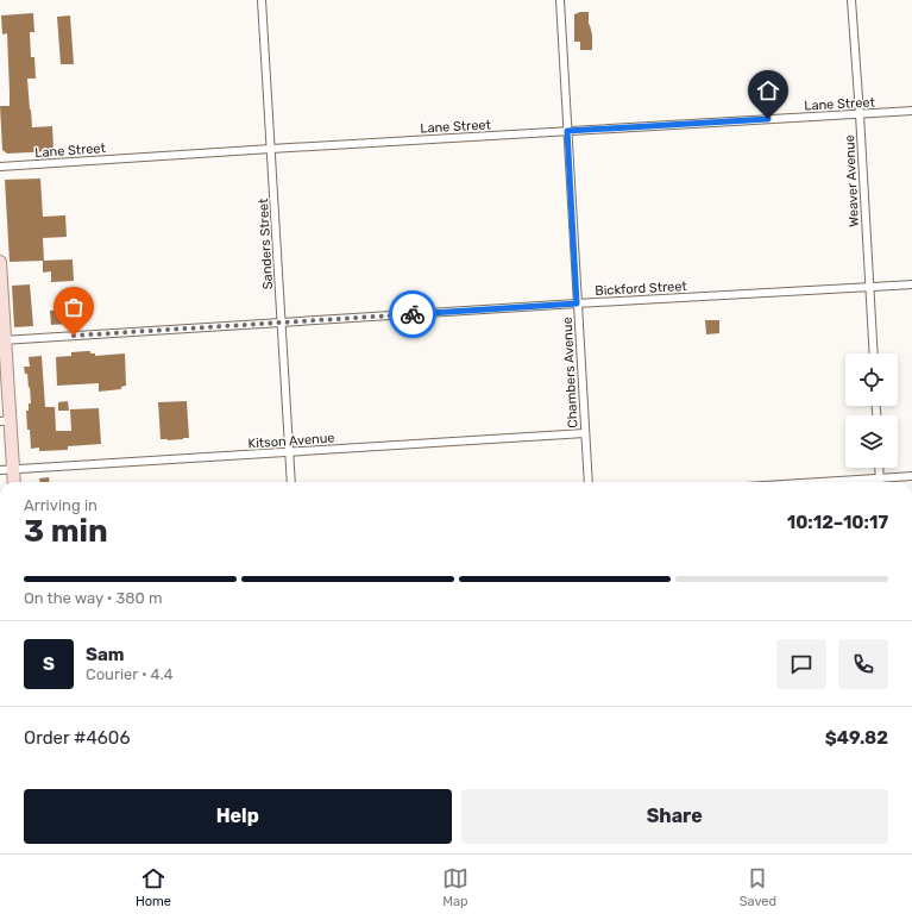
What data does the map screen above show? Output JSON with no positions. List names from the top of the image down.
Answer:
{
  "streets": {
    "street": [
      "Lane Street",
      "Weaver Avenue",
      "Sanders Street",
      "Bickford Street",
      "Chambers Avenue",
      "Kitson Avenue"
    ]
  },
  "crossings": [
    ["Lane Street", "Weaver Avenue"],
    ["Lane Street", "Sanders Street"],
    ["Lane Street", "Chambers Avenue"],
    ["Weaver Avenue", "Bickford Street"],
    ["Sanders Street", "Bickford Street"],
    ["Sanders Street", "Kitson Avenue"],
    ["Bickford Street", "Chambers Avenue"],
    ["Chambers Avenue", "Kitson Avenue"]
  ],
  "page": {
    "heading": ["3 min", "Arriving in", "10:12–10:17"],
    "panel": [
      "Sam",
      "Courier · 4.4",
      "Order #4606",
      "$49.82"
    ],
    "bar": "On the way · 380 m",
    "round": "S",
    "buttons": ["Help", "Share"],
    "tabs": ["Home", "Map", "Saved"]
  }
}
